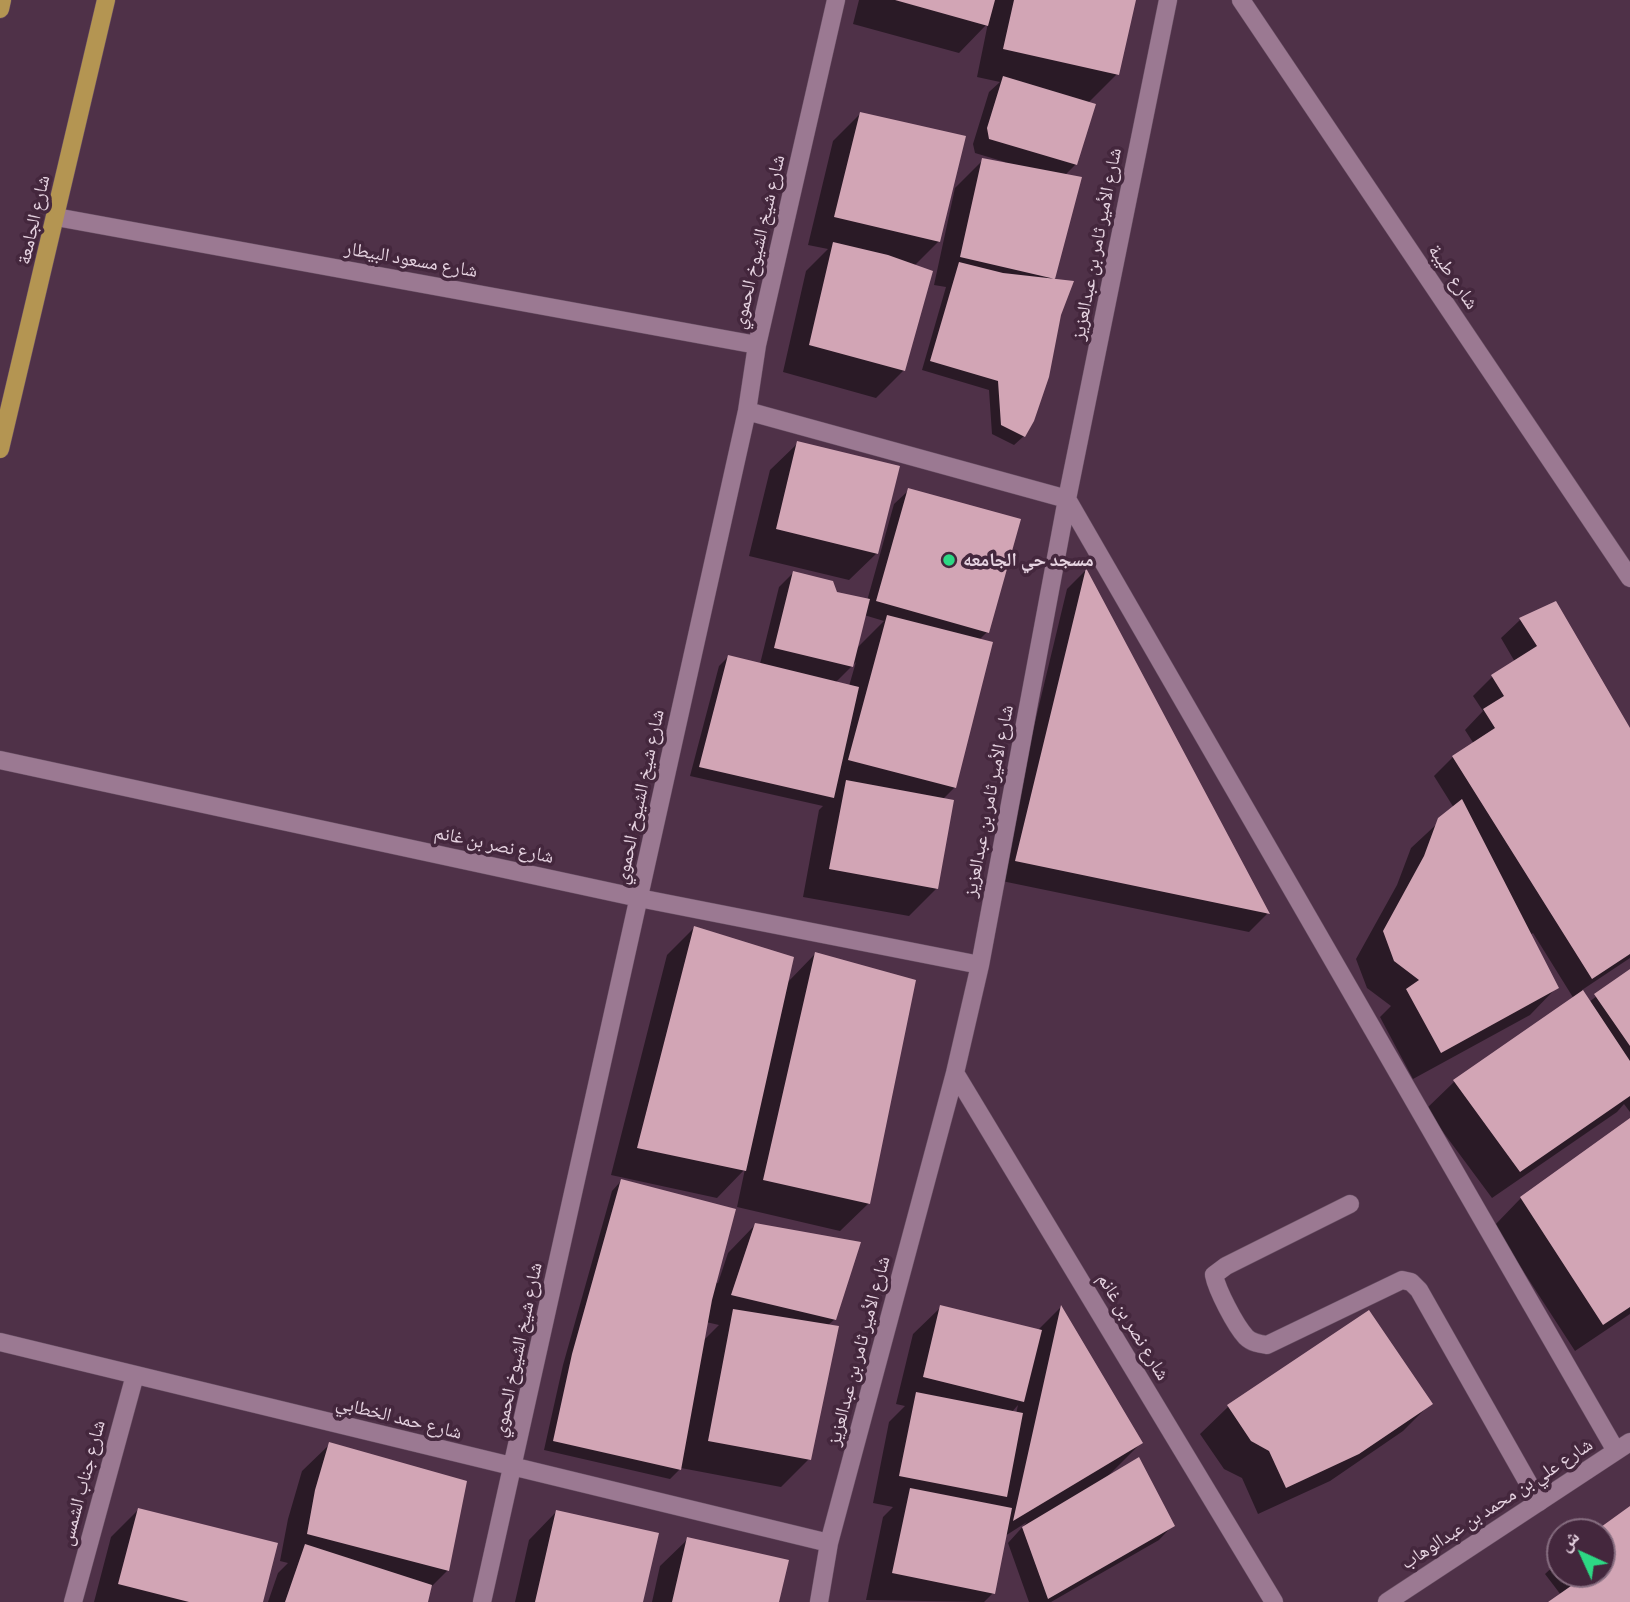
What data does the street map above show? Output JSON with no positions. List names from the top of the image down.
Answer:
{
  "streets": {
    "main road": ["شارع الجامعة"],
    "street": [
      "شارع شيخ الشيوخ الحموي",
      "شارع الأمير ثامر بن عبدالعزيز",
      "شارع مسعود البيطار",
      "شارع طيبة",
      "شارع نصر بن غانم",
      "شارع حمد الخطابي",
      "شارع جناب الشمس",
      "شارع علي بن محمد بن عبدالوهاب"
    ]
  },
  "crossings": [
    ["شارع الجامعة", "شارع مسعود البيطار"],
    ["شارع شيخ الشيوخ الحموي", "شارع مسعود البيطار"],
    ["شارع شيخ الشيوخ الحموي", "شارع نصر بن غانم"],
    ["شارع شيخ الشيوخ الحموي", "شارع حمد الخطابي"],
    ["شارع الأمير ثامر بن عبدالعزيز", "شارع نصر بن غانم"],
    ["شارع الأمير ثامر بن عبدالعزيز", "شارع حمد الخطابي"],
    ["شارع حمد الخطابي", "شارع جناب الشمس"]
  ],
  "places": ["مسجد حي الجامعه"],
  "north": "top left"
}
